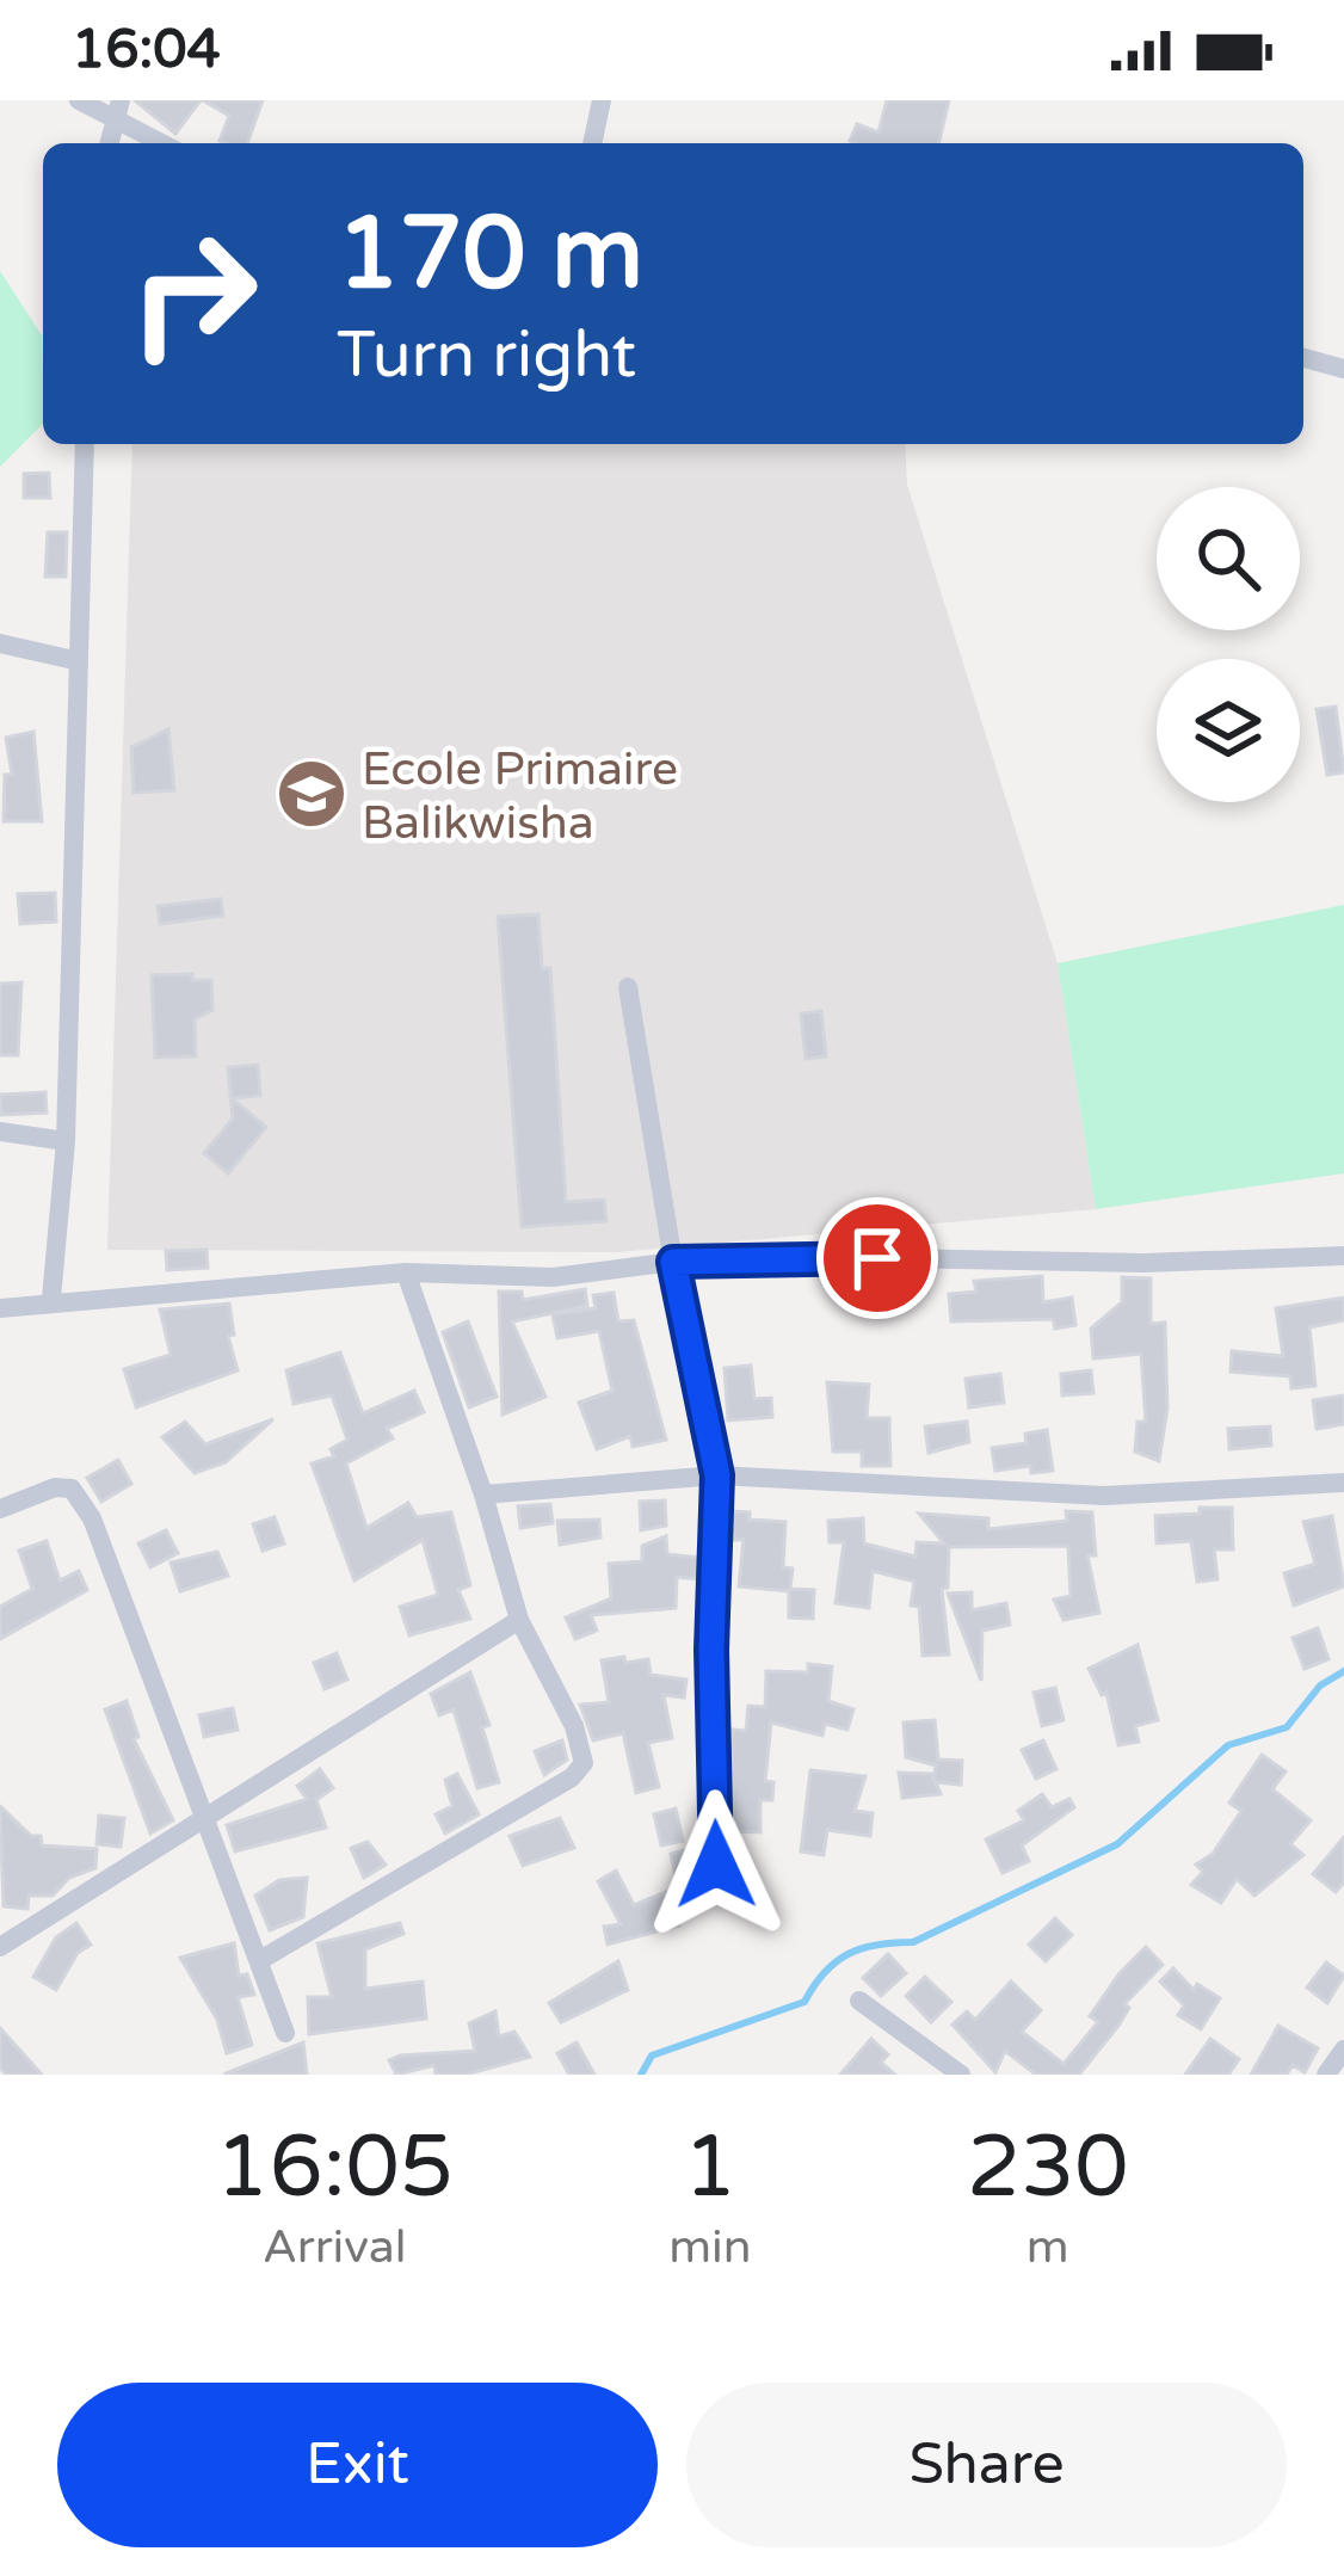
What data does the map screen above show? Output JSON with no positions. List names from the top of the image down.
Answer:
{
  "places": {
    "school or university": ["Ecole Primaire Balikwisha"]
  },
  "page": {
    "status": "16:04",
    "turn": ["170 m", "Turn right"],
    "eta": [
      "16:05",
      "Arrival",
      "1",
      "min",
      "230",
      "m"
    ],
    "buttons": ["Exit", "Share"]
  }
}
